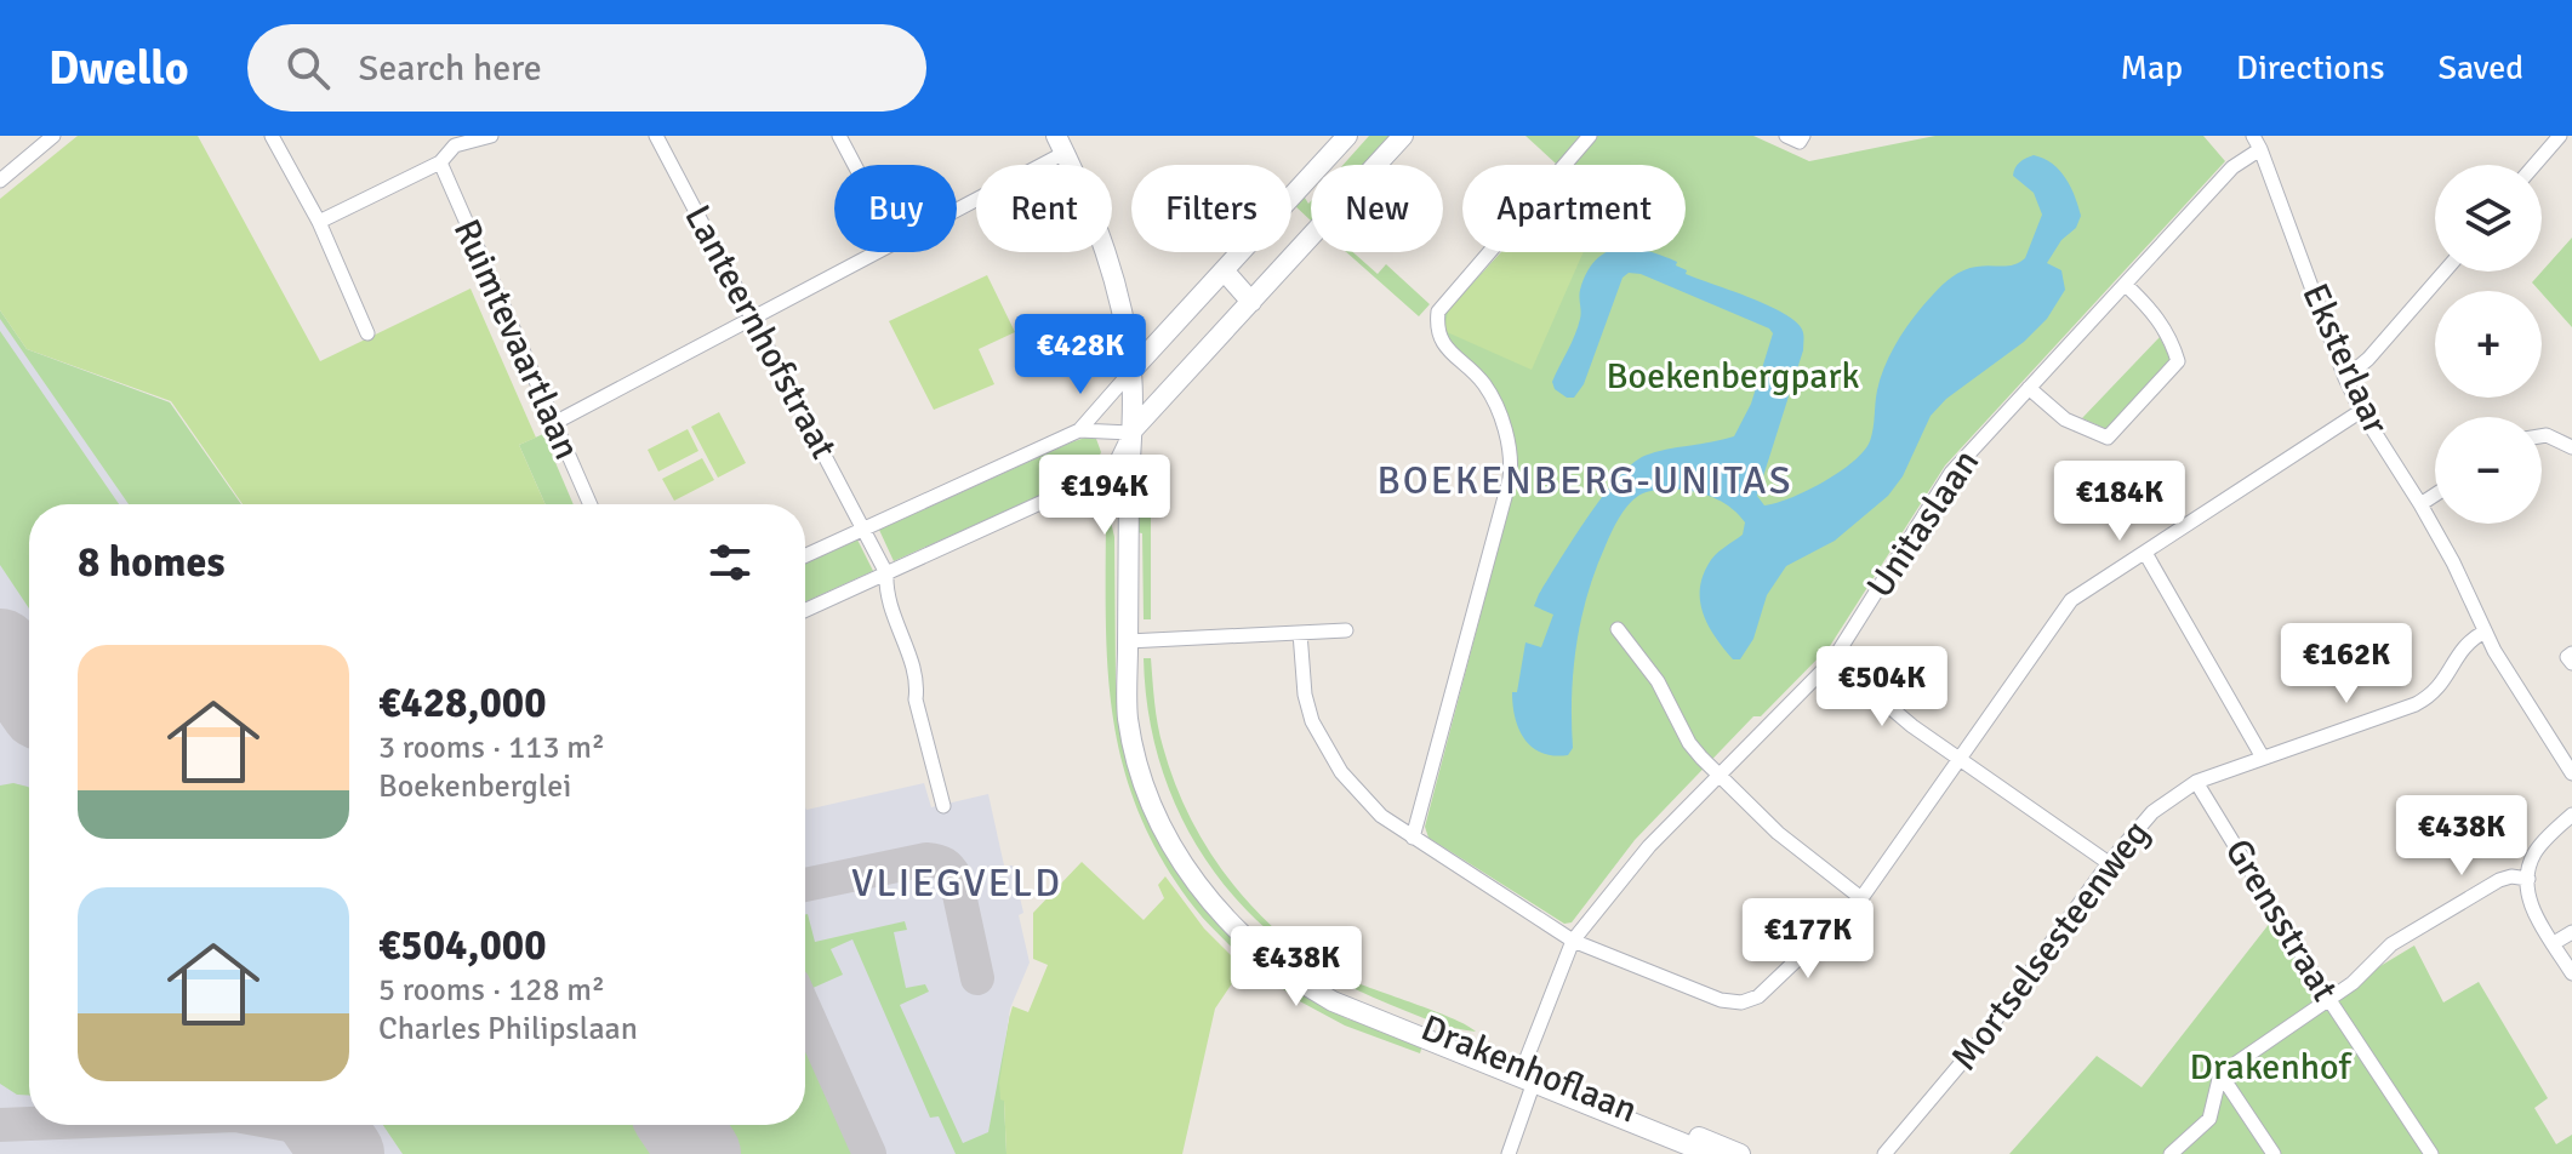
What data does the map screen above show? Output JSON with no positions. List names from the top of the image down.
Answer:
{
  "streets": {
    "street": [
      "Lanteernhofstraat",
      "Ruimtevaartlaan",
      "Eksterlaar",
      "Unitaslaan",
      "Grensstraat",
      "Mortselsesteenweg",
      "Drakenhoflaan"
    ]
  },
  "crossings": [
    ["Eksterlaar", "Unitaslaan"],
    ["Eksterlaar", "Mortselsesteenweg"],
    ["Unitaslaan", "Drakenhoflaan"],
    ["Grensstraat", "Mortselsesteenweg"]
  ],
  "districts": ["BOEKENBERG-UNITAS", "VLIEGVELD"],
  "parks": ["Boekenbergpark", "Drakenhof"],
  "page": {
    "header": "Dwello",
    "search": "Search here",
    "nav": ["Map", "Directions", "Saved"],
    "map_buttons": ["+", "−"],
    "chip": [
      "Buy",
      "Rent",
      "Filters",
      "New",
      "Apartment"
    ],
    "price": [
      "€428K",
      "€194K",
      "€184K",
      "€162K",
      "€504K",
      "€438K",
      "€177K",
      "€438K"
    ],
    "heading": "8 homes",
    "list": [
      {
        "name": "€428,000",
        "note": "3 rooms · 113 m² · Boekenberglei"
      },
      {
        "name": "€504,000",
        "note": "5 rooms · 128 m² · Charles Philipslaan"
      }
    ]
  }
}
